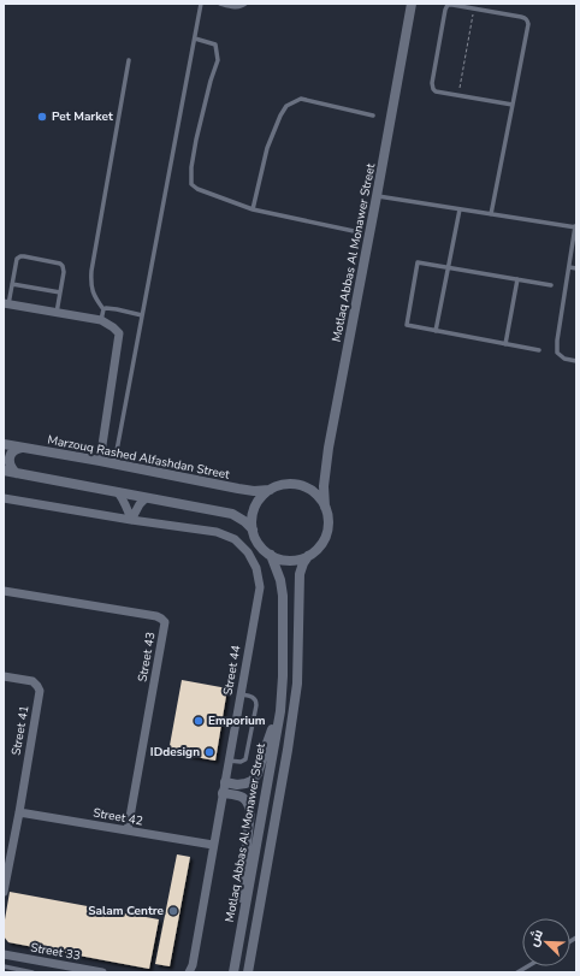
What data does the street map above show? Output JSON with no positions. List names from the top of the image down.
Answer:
{
  "streets": {
    "street": [
      "Motlaq Abbas Al Monawer Street",
      "Marzouq Rashed Alfashdan Street",
      "Street 43",
      "Street 44",
      "Street 41",
      "Street 42",
      "Street 33"
    ]
  },
  "crossings": [
    ["Motlaq Abbas Al Monawer Street", "Marzouq Rashed Alfashdan Street"],
    ["Street 43", "Street 42"],
    ["Street 44", "Street 42"],
    ["Street 41", "Street 42"]
  ],
  "places": [
    "Pet Market",
    "Emporium",
    "IDdesign",
    "Salam Centre"
  ],
  "north": "top left"
}
